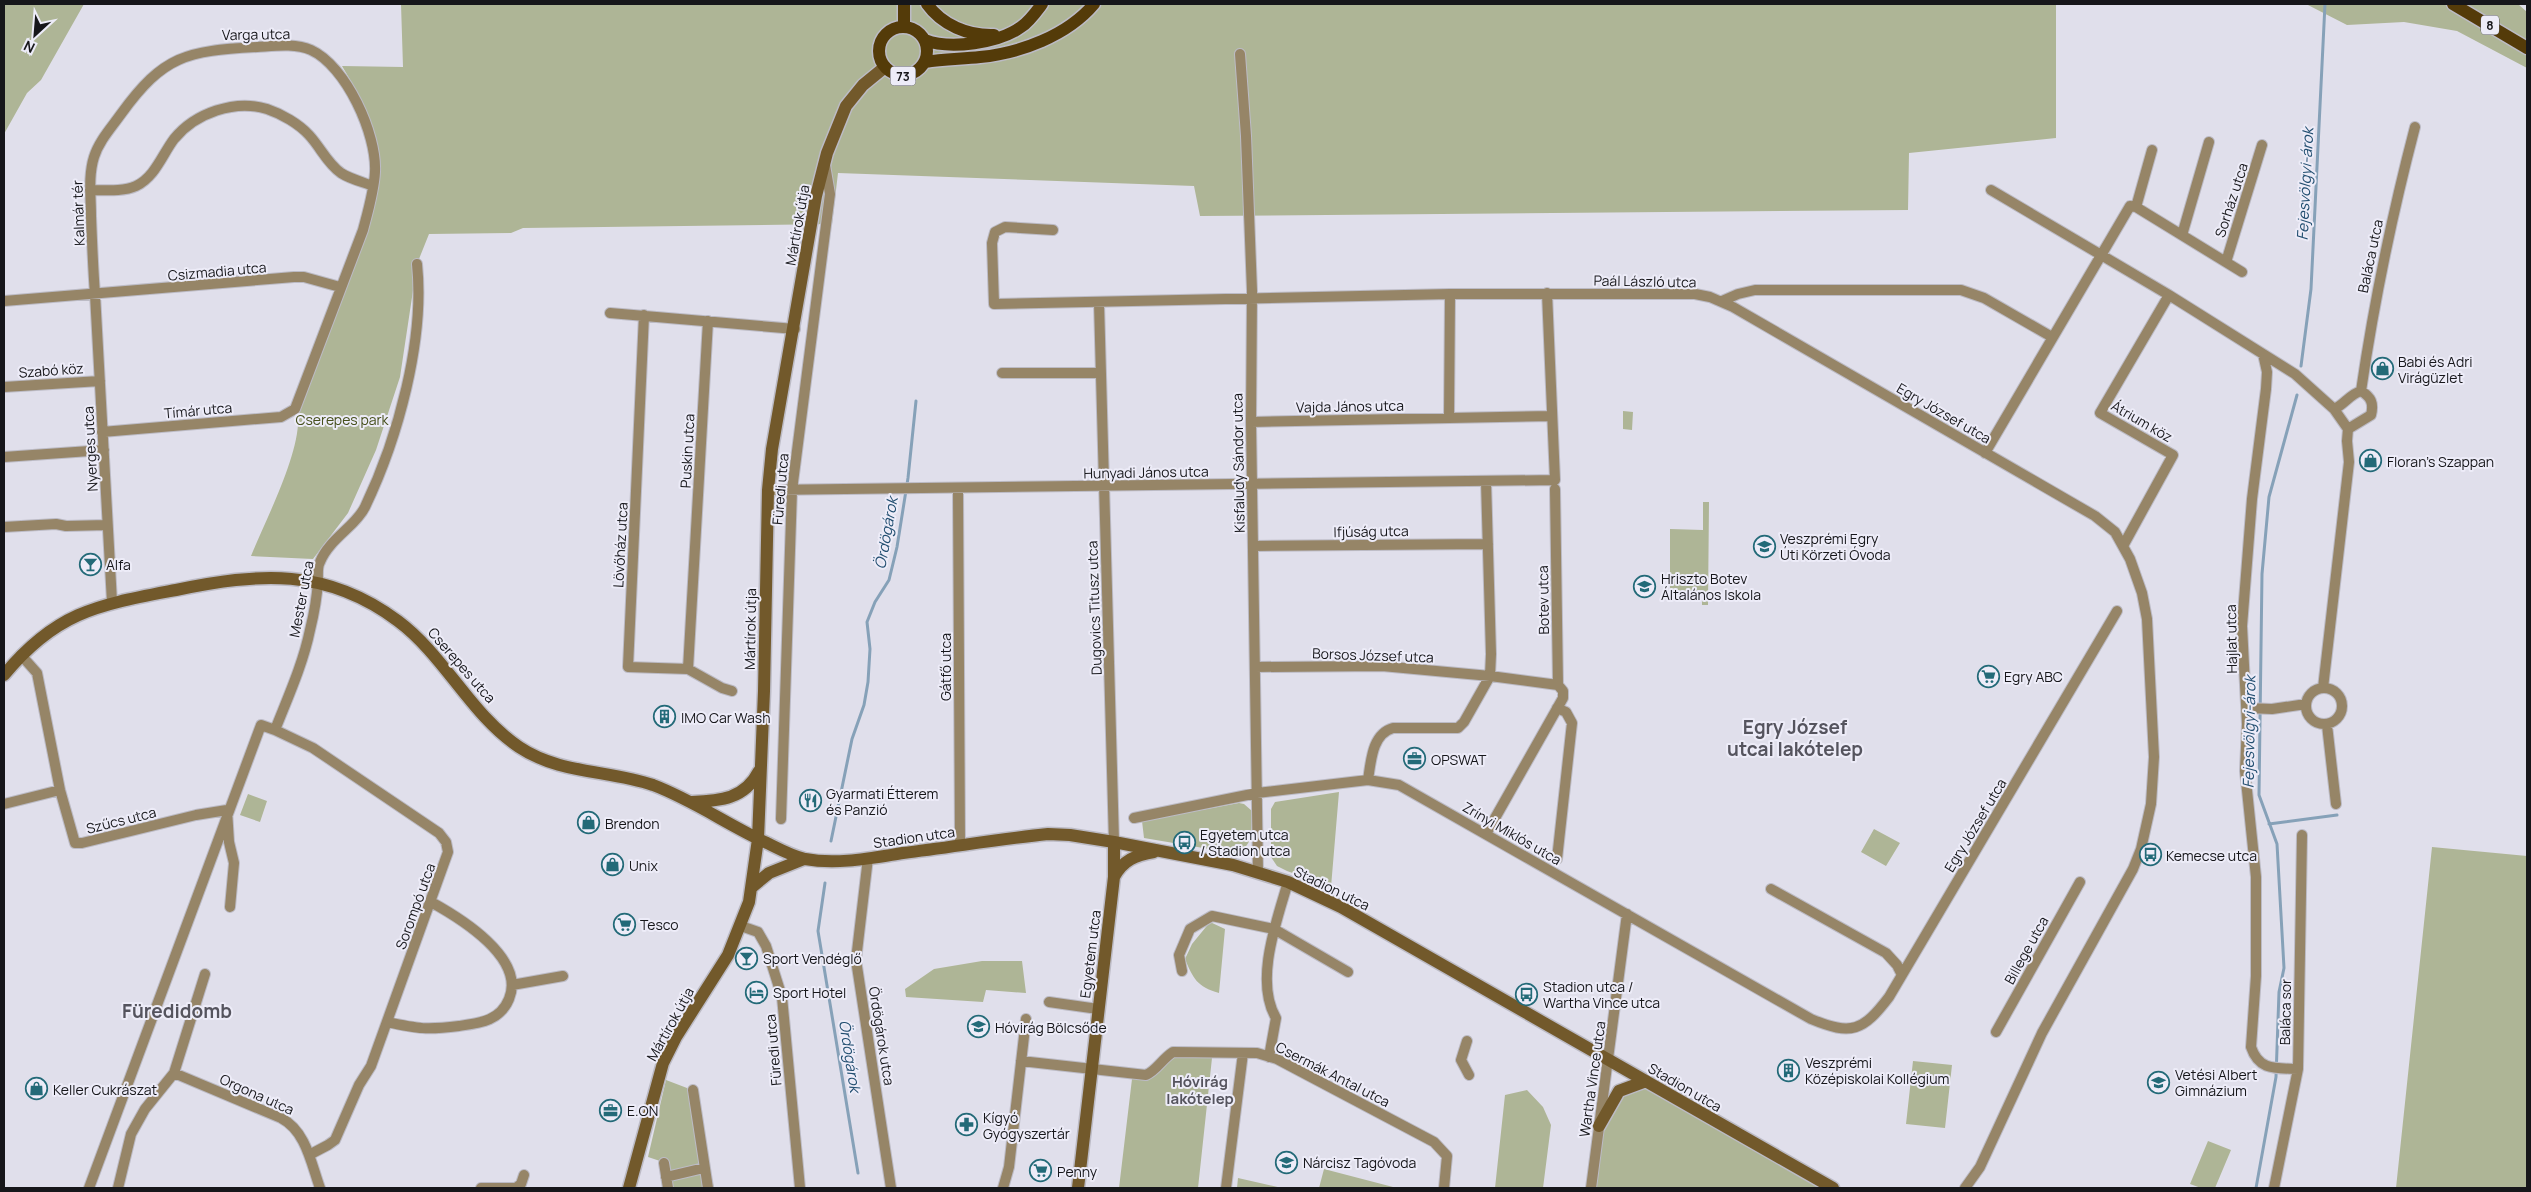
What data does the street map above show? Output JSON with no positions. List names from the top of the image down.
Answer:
{
  "streets": {
    "main road": ["8", "73"],
    "street": [
      "Varga utca",
      "Sorház utca",
      "Kalmár tér",
      "Mártírok útja",
      "Baláca utca",
      "Csizmadia utca",
      "Paál László utca",
      "Szabó köz",
      "Vajda János utca",
      "Tímár utca",
      "Egry József utca",
      "Átrium köz",
      "Nyerges utca",
      "Puskin utca",
      "Kisfaludy Sándor utca",
      "Hunyadi János utca",
      "Füredi utca",
      "Ifjúság utca",
      "Lövőház utca",
      "Mester utca",
      "Botev utca",
      "Dugovics Titusz utca",
      "Hajlat utca",
      "Borsos József utca",
      "Cserepes utca",
      "Gátfő utca",
      "Szűcs utca",
      "Zrínyi Miklós utca",
      "Stadion utca",
      "Sorompó utca",
      "Billege utca",
      "Egyetem utca",
      "Baláca sor",
      "Ördögárok utca",
      "Csermák Antal utca",
      "Wartha Vince utca",
      "Orgona utca"
    ]
  },
  "crossings": [
    ["Varga utca", "Kalmár tér"],
    ["Varga utca", "Csizmadia utca"],
    ["Varga utca", "Tímár utca"],
    ["73", "Mártírok útja"],
    ["Kalmár tér", "Csizmadia utca"],
    ["Kalmár tér", "Nyerges utca"],
    ["Mártírok útja", "Hunyadi János utca"],
    ["Mártírok útja", "Füredi utca"],
    ["Mártírok útja", "Cserepes utca"],
    ["Mártírok útja", "Stadion utca"],
    ["Csizmadia utca", "Nyerges utca"],
    ["Paál László utca", "Egry József utca"],
    ["Paál László utca", "Kisfaludy Sándor utca"],
    ["Paál László utca", "Botev utca"],
    ["Szabó köz", "Nyerges utca"],
    ["Vajda János utca", "Kisfaludy Sándor utca"],
    ["Vajda János utca", "Botev utca"],
    ["Tímár utca", "Nyerges utca"],
    ["Egry József utca", "Átrium köz"],
    ["Egry József utca", "Zrínyi Miklós utca"],
    ["Nyerges utca", "Cserepes utca"],
    ["Puskin utca", "Lövőház utca"],
    ["Kisfaludy Sándor utca", "Hunyadi János utca"],
    ["Kisfaludy Sándor utca", "Ifjúság utca"],
    ["Kisfaludy Sándor utca", "Borsos József utca"],
    ["Kisfaludy Sándor utca", "Zrínyi Miklós utca"],
    ["Kisfaludy Sándor utca", "Stadion utca"],
    ["Hunyadi János utca", "Füredi utca"],
    ["Hunyadi János utca", "Botev utca"],
    ["Hunyadi János utca", "Dugovics Titusz utca"],
    ["Hunyadi János utca", "Gátfő utca"],
    ["Mester utca", "Cserepes utca"],
    ["Mester utca", "Sorompó utca"],
    ["Botev utca", "Borsos József utca"],
    ["Botev utca", "Zrínyi Miklós utca"],
    ["Dugovics Titusz utca", "Stadion utca"],
    ["Dugovics Titusz utca", "Egyetem utca"],
    ["Hajlat utca", "Baláca sor"],
    ["Cserepes utca", "Szűcs utca"],
    ["Cserepes utca", "Stadion utca"],
    ["Gátfő utca", "Stadion utca"],
    ["Zrínyi Miklós utca", "Wartha Vince utca"],
    ["Stadion utca", "Egyetem utca"],
    ["Stadion utca", "Ördögárok utca"],
    ["Stadion utca", "Wartha Vince utca"],
    ["Sorompó utca", "Orgona utca"],
    ["Egyetem utca", "Csermák Antal utca"]
  ],
  "districts": ["Egry József utcai lakótelep", "Füredidomb", "Hóvirág lakótelep"],
  "water": ["Fejesvölgyi-árok", "Ördögárok"],
  "parks": ["Cserepes park"],
  "places": {
    "shop": [
      "Babi és Adri Virágüzlet",
      "Floran's Szappan",
      "Brendon",
      "Unix",
      "Keller Cukrászat"
    ],
    "school or university": [
      "Veszprémi Egry Úti Körzeti Óvoda",
      "Hriszto Botev Általános Iskola",
      "Hóvirág Bölcsőde",
      "Vetési Albert Gimnázium",
      "Nárcisz Tagóvoda"
    ],
    "bar": ["Alfa", "Sport Vendéglő"],
    "supermarket": ["Egry ABC", "Tesco", "Penny"],
    "building": ["IMO Car Wash", "Veszprémi Középiskolai Kollégium"],
    "office": ["OPSWAT", "E.ON"],
    "restaurant": ["Gyarmati Étterem és Panzió"],
    "bus stop": ["Egyetem utca / Stadion utca", "Kemecse utca", "Stadion utca / Wartha Vince utca"],
    "hotel": ["Sport Hotel"],
    "pharmacy": ["Kígyó Gyógyszertár"]
  },
  "north": "bottom left"
}
